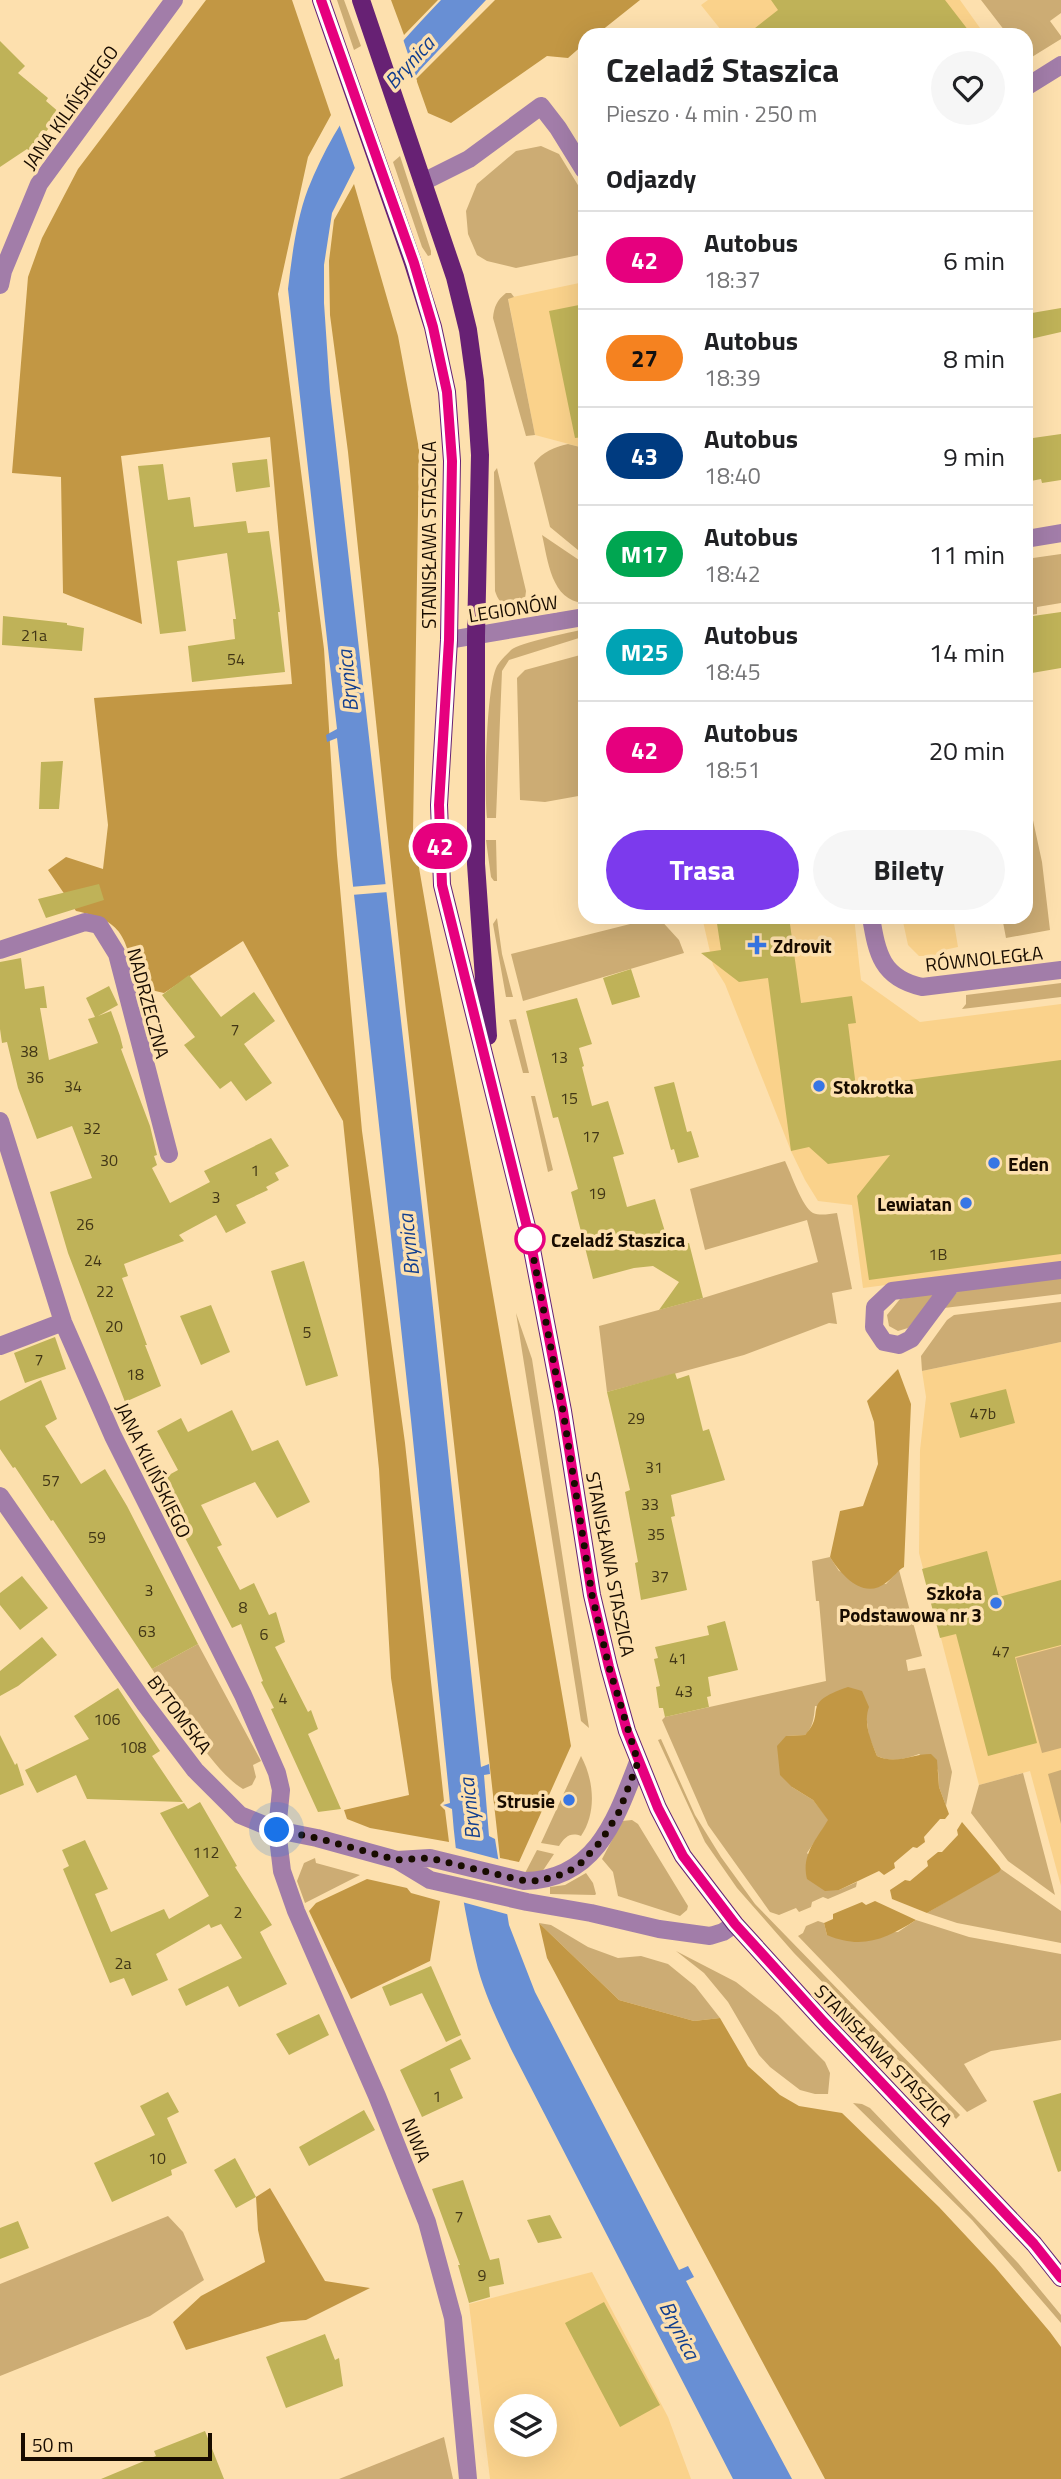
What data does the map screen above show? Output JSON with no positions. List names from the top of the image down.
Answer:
{
  "streets": {
    "main road": ["STANISŁAWA STASZICA"],
    "street": [
      "JANA KILIŃSKIEGO",
      "LEGIONÓW",
      "RÓWNOLEGŁA",
      "NADRZECZNA",
      "BYTOMSKA",
      "NIWA"
    ]
  },
  "crossings": [
    ["JANA KILIŃSKIEGO", "BYTOMSKA"],
    ["JANA KILIŃSKIEGO", "NIWA"],
    ["STANISŁAWA STASZICA", "LEGIONÓW"],
    ["STANISŁAWA STASZICA", "BYTOMSKA"],
    ["BYTOMSKA", "NIWA"]
  ],
  "water": ["Brynica"],
  "places": {
    "health": ["Zdrovit"],
    "other": [
      "Stokrotka",
      "Eden",
      "Lewiatan",
      "Czeladź Staszica",
      "Szkoła Podstawowa nr 3",
      "Strusie"
    ]
  },
  "lines": ["bus line 42"],
  "house_numbers": [
    "21a",
    "54",
    "7",
    "38",
    "13",
    "36",
    "34",
    "15",
    "32",
    "17",
    "30",
    "1",
    "19",
    "3",
    "26",
    "1B",
    "24",
    "22",
    "20",
    "5",
    "7",
    "18",
    "47b",
    "29",
    "31",
    "57",
    "33",
    "35",
    "59",
    "37",
    "3",
    "8",
    "63",
    "6",
    "47",
    "41",
    "43",
    "4",
    "106",
    "108",
    "112",
    "2",
    "2a",
    "1",
    "10",
    "7",
    "9"
  ],
  "scale_bar": "50 m",
  "page": {
    "on_map": "42",
    "heading": [
      ["Czeladź Staszica", "Pieszo · 4 min · 250 m"],
      "Odjazdy"
    ],
    "list": [
      {
        "mark": "42",
        "name": "Autobus",
        "note": "18:37",
        "value": "6 min"
      },
      {
        "mark": "27",
        "name": "Autobus",
        "note": "18:39",
        "value": "8 min"
      },
      {
        "mark": "43",
        "name": "Autobus",
        "note": "18:40",
        "value": "9 min"
      },
      {
        "mark": "M17",
        "name": "Autobus",
        "note": "18:42",
        "value": "11 min"
      },
      {
        "mark": "M25",
        "name": "Autobus",
        "note": "18:45",
        "value": "14 min"
      },
      {
        "mark": "42",
        "name": "Autobus",
        "note": "18:51",
        "value": "20 min"
      }
    ],
    "buttons": ["Trasa", "Bilety"],
    "scale": "50 m"
  }
}
